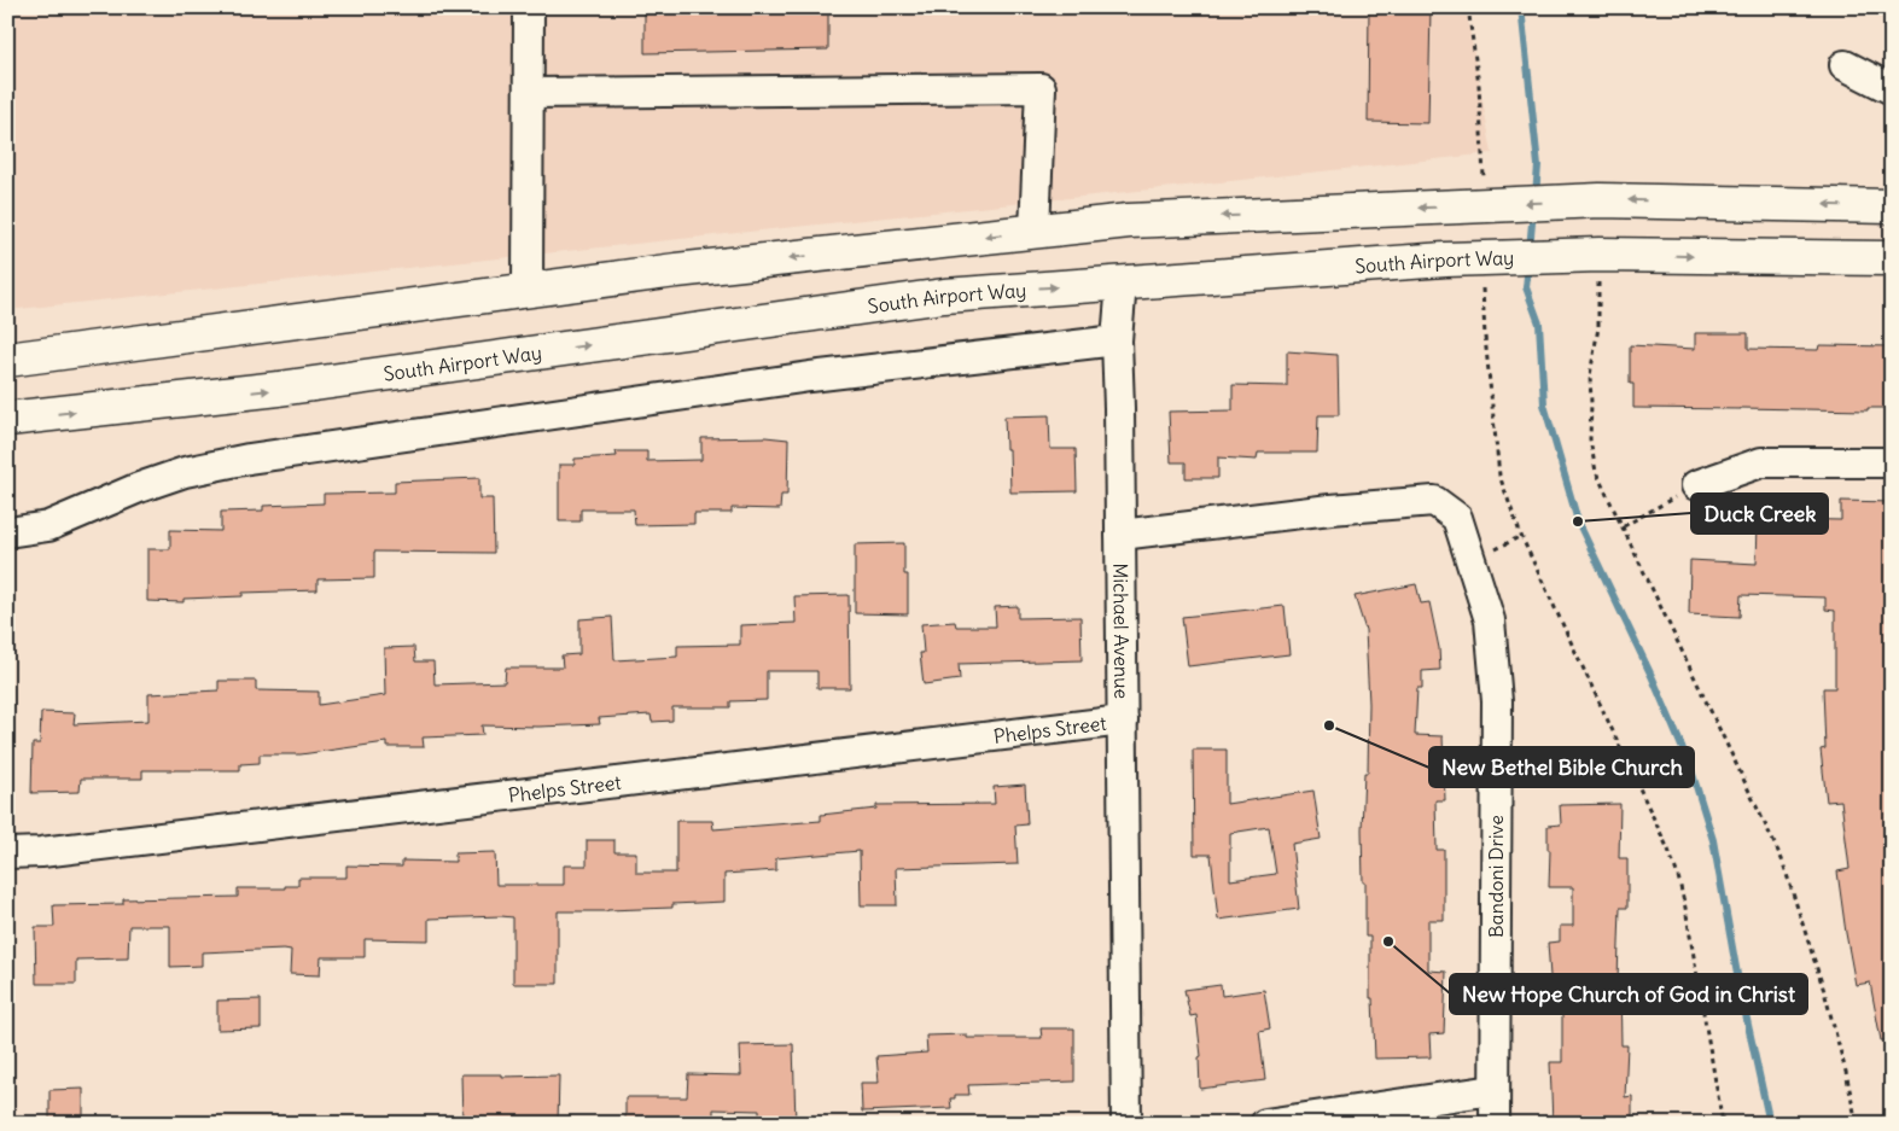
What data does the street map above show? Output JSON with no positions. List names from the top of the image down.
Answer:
{
  "streets": {
    "main road": ["South Airport Way"],
    "street": ["Michael Avenue", "Phelps Street", "Bandoni Drive"]
  },
  "crossings": [
    ["South Airport Way", "Michael Avenue"],
    ["Michael Avenue", "Phelps Street"],
    ["Michael Avenue", "Bandoni Drive"]
  ],
  "places": ["Duck Creek", "New Bethel Bible Church", "New Hope Church of God in Christ"]
}
